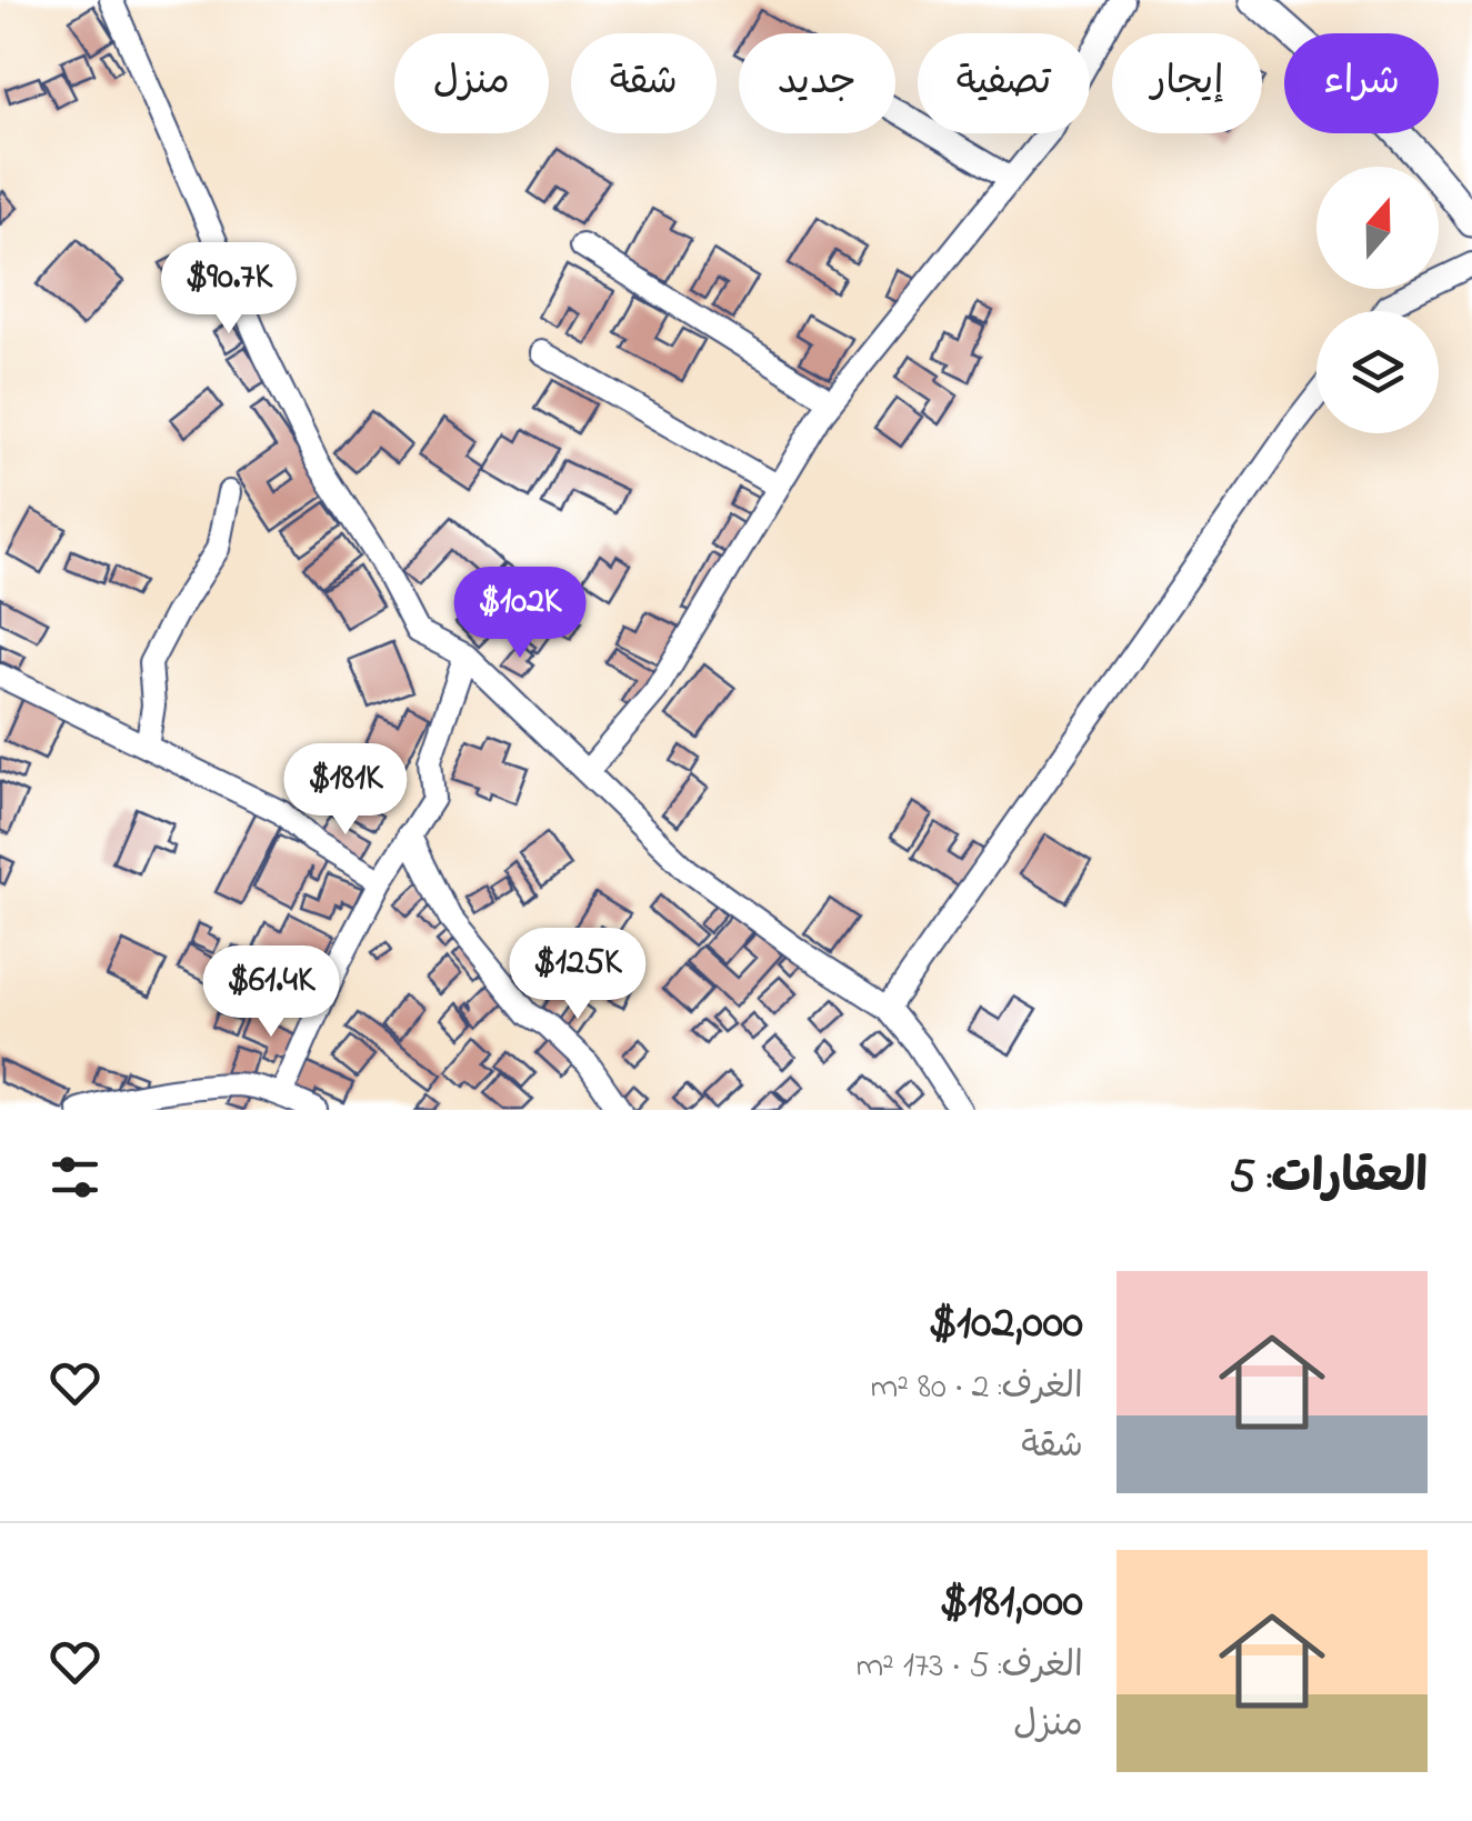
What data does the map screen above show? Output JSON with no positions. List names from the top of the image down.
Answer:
{
  "north": "top",
  "page": {
    "chip": [
      "شراء",
      "إيجار",
      "تصفية",
      "جديد",
      "شقة",
      "منزل"
    ],
    "price": [
      "$90.7K",
      "$102K",
      "$181K",
      "$125K",
      "$61.4K"
    ],
    "heading": "العقارات: 5",
    "list": [
      {
        "name": "$102,000",
        "note": "الغرف: 2 · 80 m² · شقة"
      },
      {
        "name": "$181,000",
        "note": "الغرف: 5 · 173 m² · منزل"
      }
    ]
  }
}
